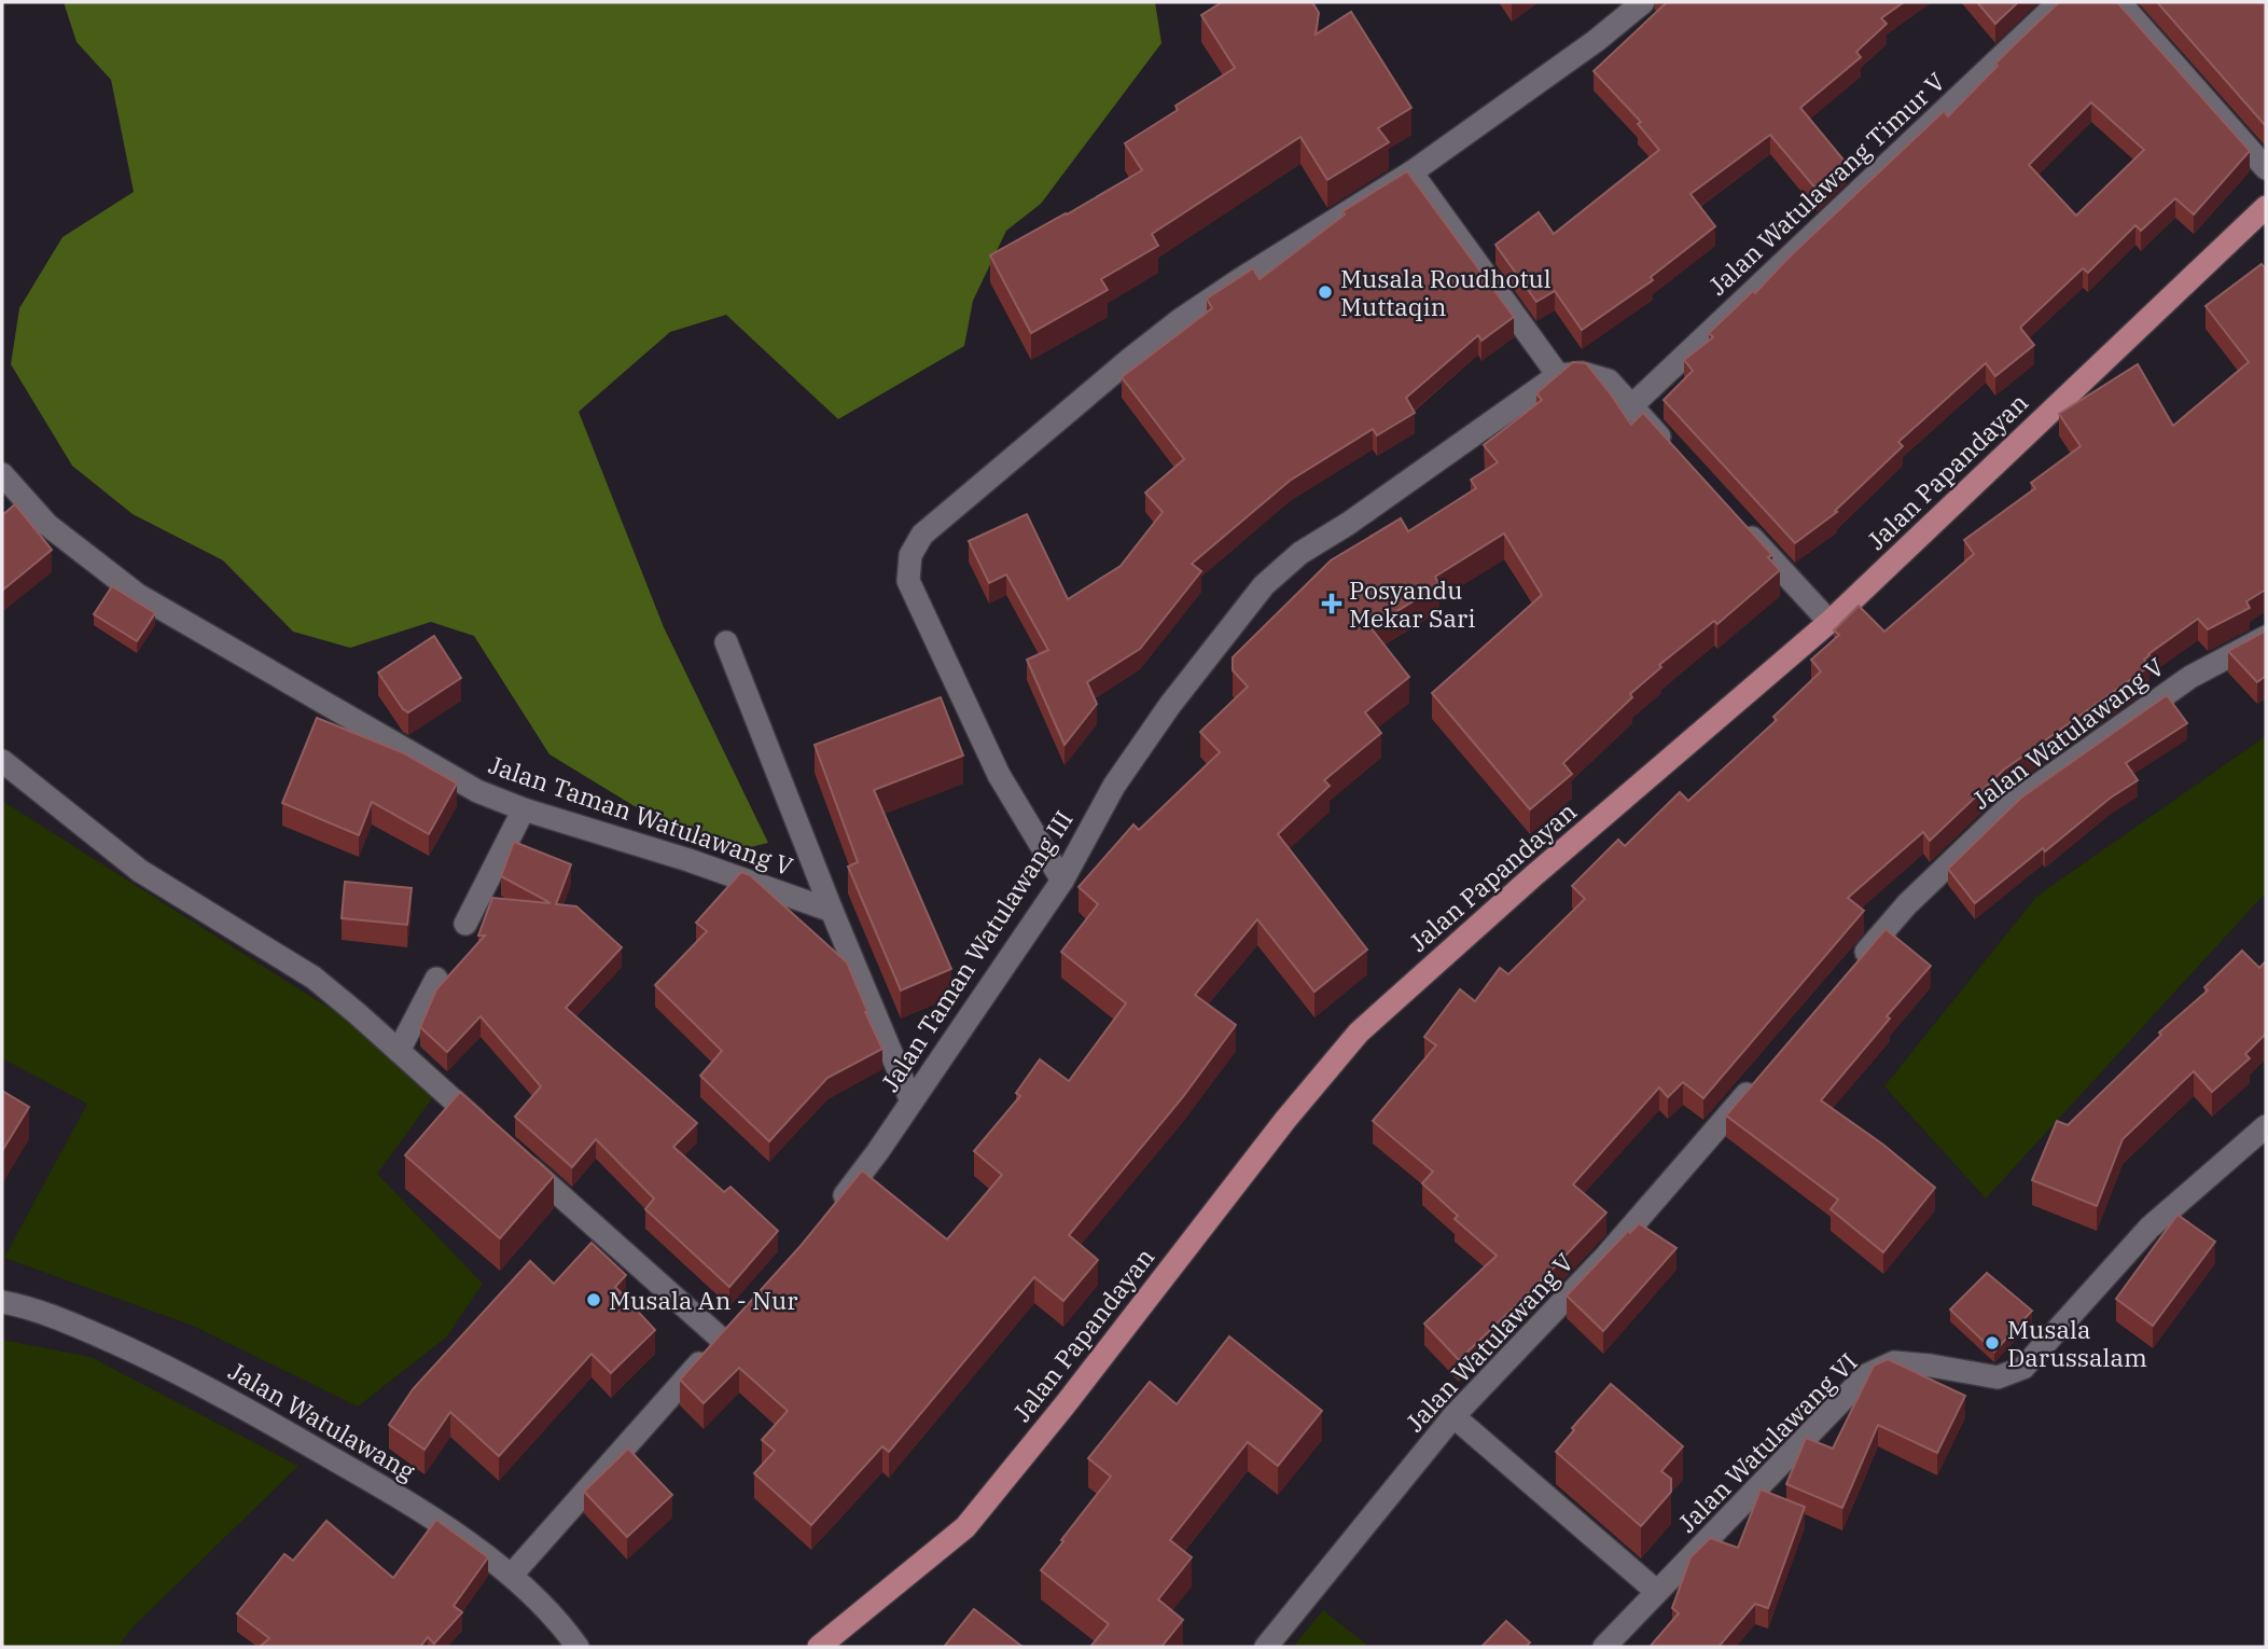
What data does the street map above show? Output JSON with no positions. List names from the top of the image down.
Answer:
{
  "streets": {
    "main road": ["Jalan Papandayan"],
    "street": [
      "Jalan Watulawang Timur V",
      "Jalan Watulawang V",
      "Jalan Taman Watulawang V",
      "Jalan Taman Watulawang III",
      "Jalan Watulawang",
      "Jalan Watulawang VI"
    ]
  },
  "places": {
    "other": ["Musala Roudhotul Muttaqin", "Musala An - Nur", "Musala Darussalam"],
    "health": ["Posyandu Mekar Sari"]
  }
}
